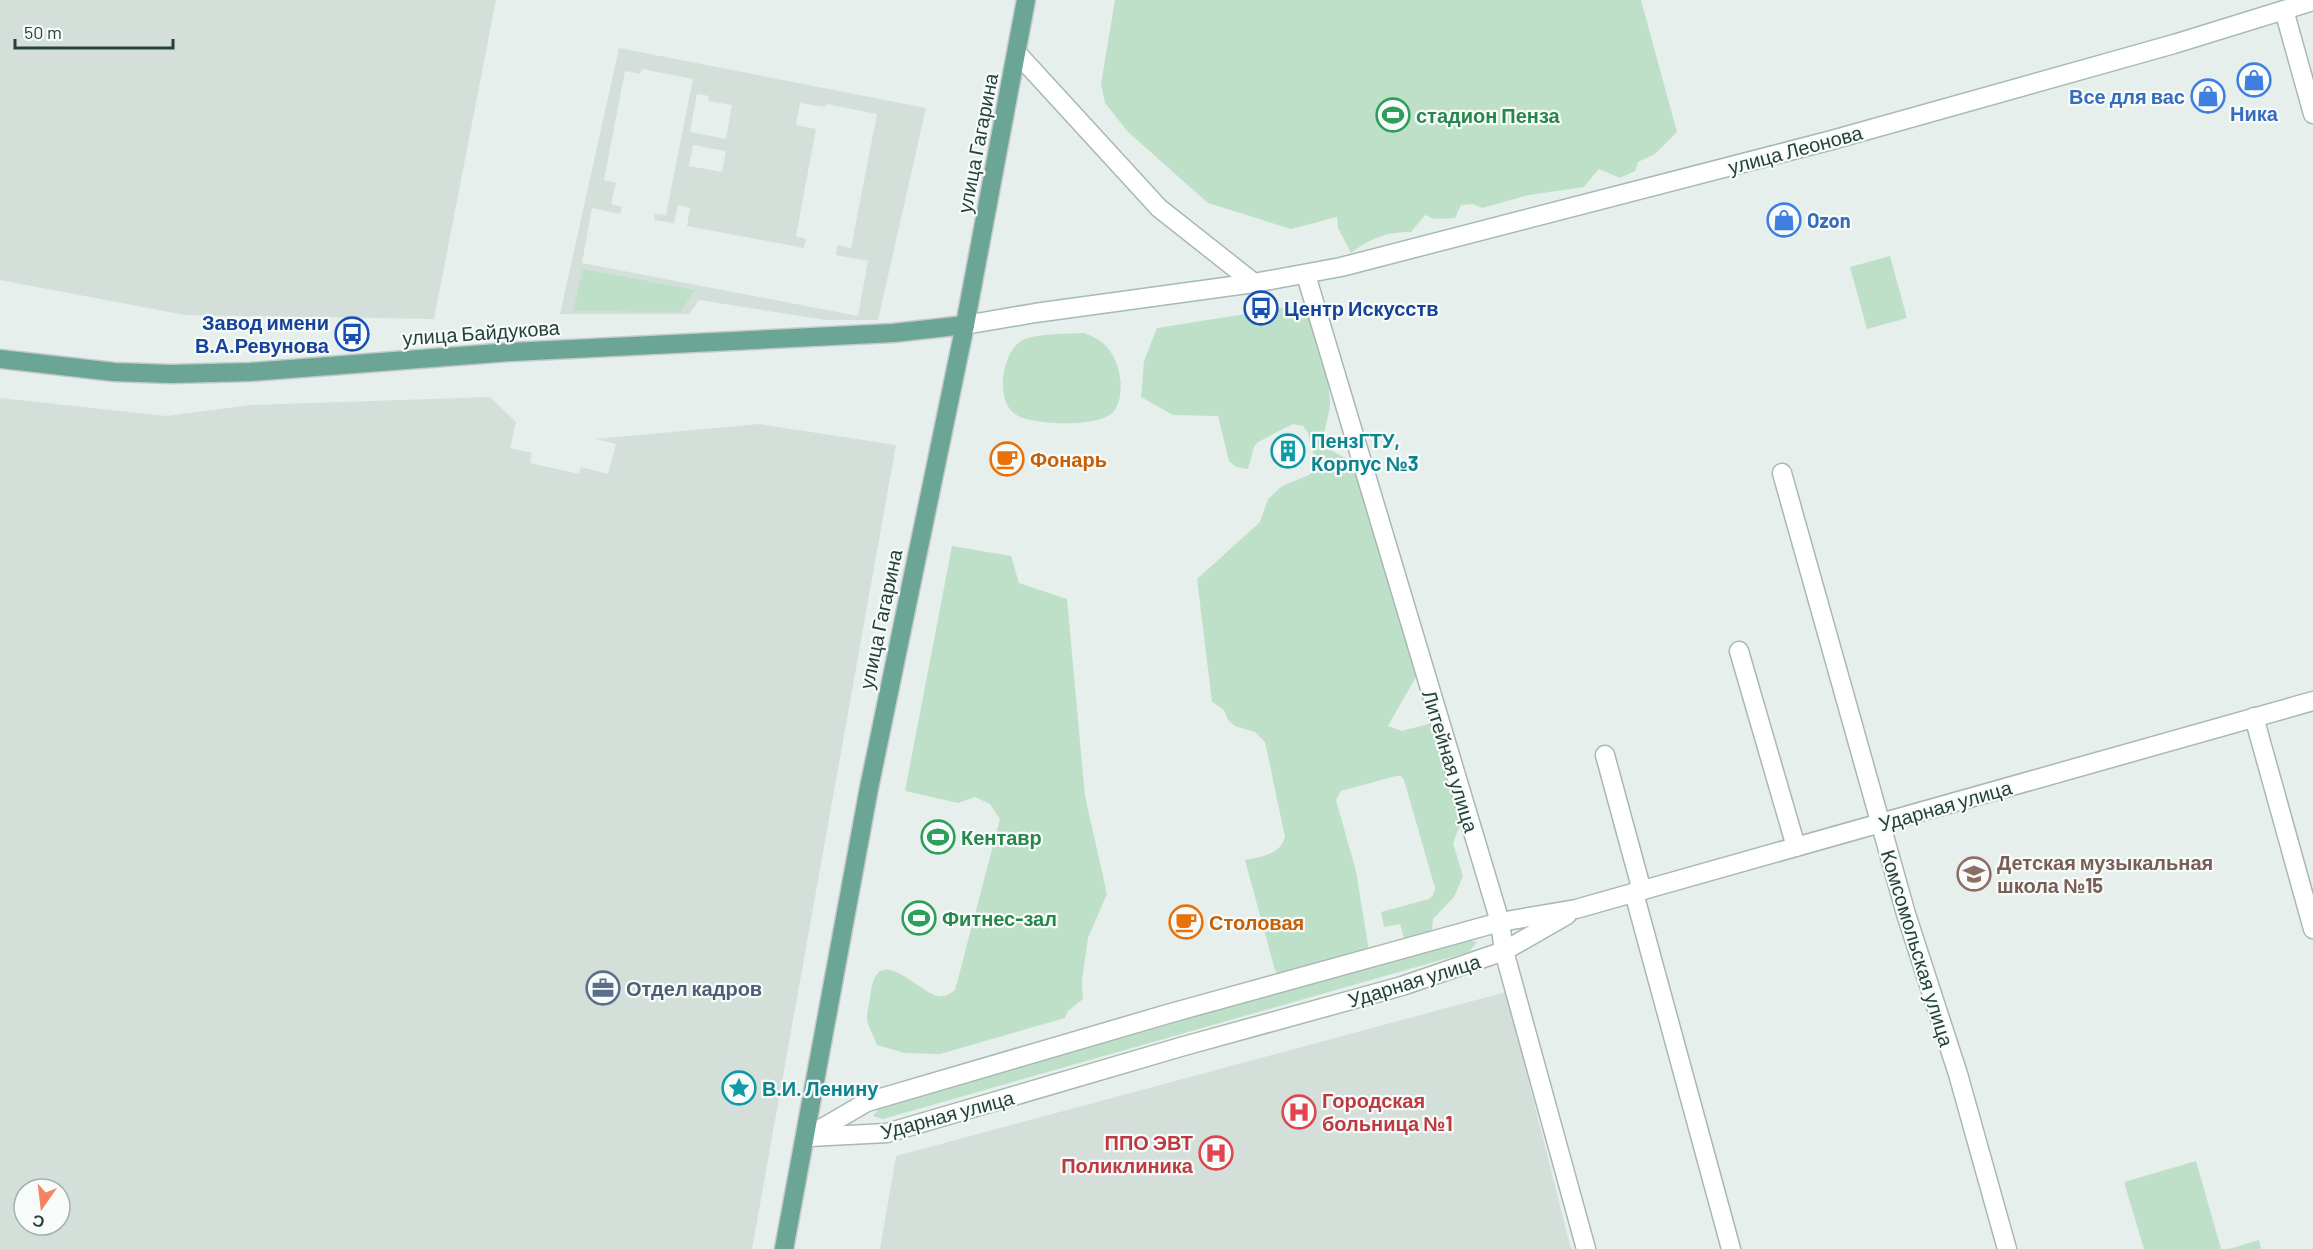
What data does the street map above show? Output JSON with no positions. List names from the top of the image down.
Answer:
{
  "streets": {
    "main road": ["улица Гагарина", "улица Байдукова"],
    "street": [
      "улица Леонова",
      "Литейная улица",
      "Ударная улица",
      "Комсомольская улица"
    ]
  },
  "crossings": [
    ["улица Гагарина", "улица Леонова"],
    ["улица Гагарина", "улица Байдукова"],
    ["улица Гагарина", "Ударная улица"],
    ["улица Леонова", "улица Байдукова"],
    ["улица Леонова", "Литейная улица"],
    ["Литейная улица", "Ударная улица"],
    ["Ударная улица", "Комсомольская улица"]
  ],
  "places": {
    "shop": ["Ника", "Все для вас", "Ozon"],
    "sports": ["стадион Пенза", "Кентавр", "Фитнес-зал"],
    "bus stop": ["Центр Искусств", "Завод имени В.А.Ревунова"],
    "building": ["ПензГТУ, Корпус №3"],
    "cafe": ["Фонарь", "Столовая"],
    "school or university": ["Детская музыкальная школа №15"],
    "office": ["Отдел кадров"],
    "place": ["В.И. Ленину"],
    "hospital": ["Городская больница №1", "ППО ЭВТ Поликлиника"]
  },
  "scale_bar": "50 m",
  "north": "bottom"
}
